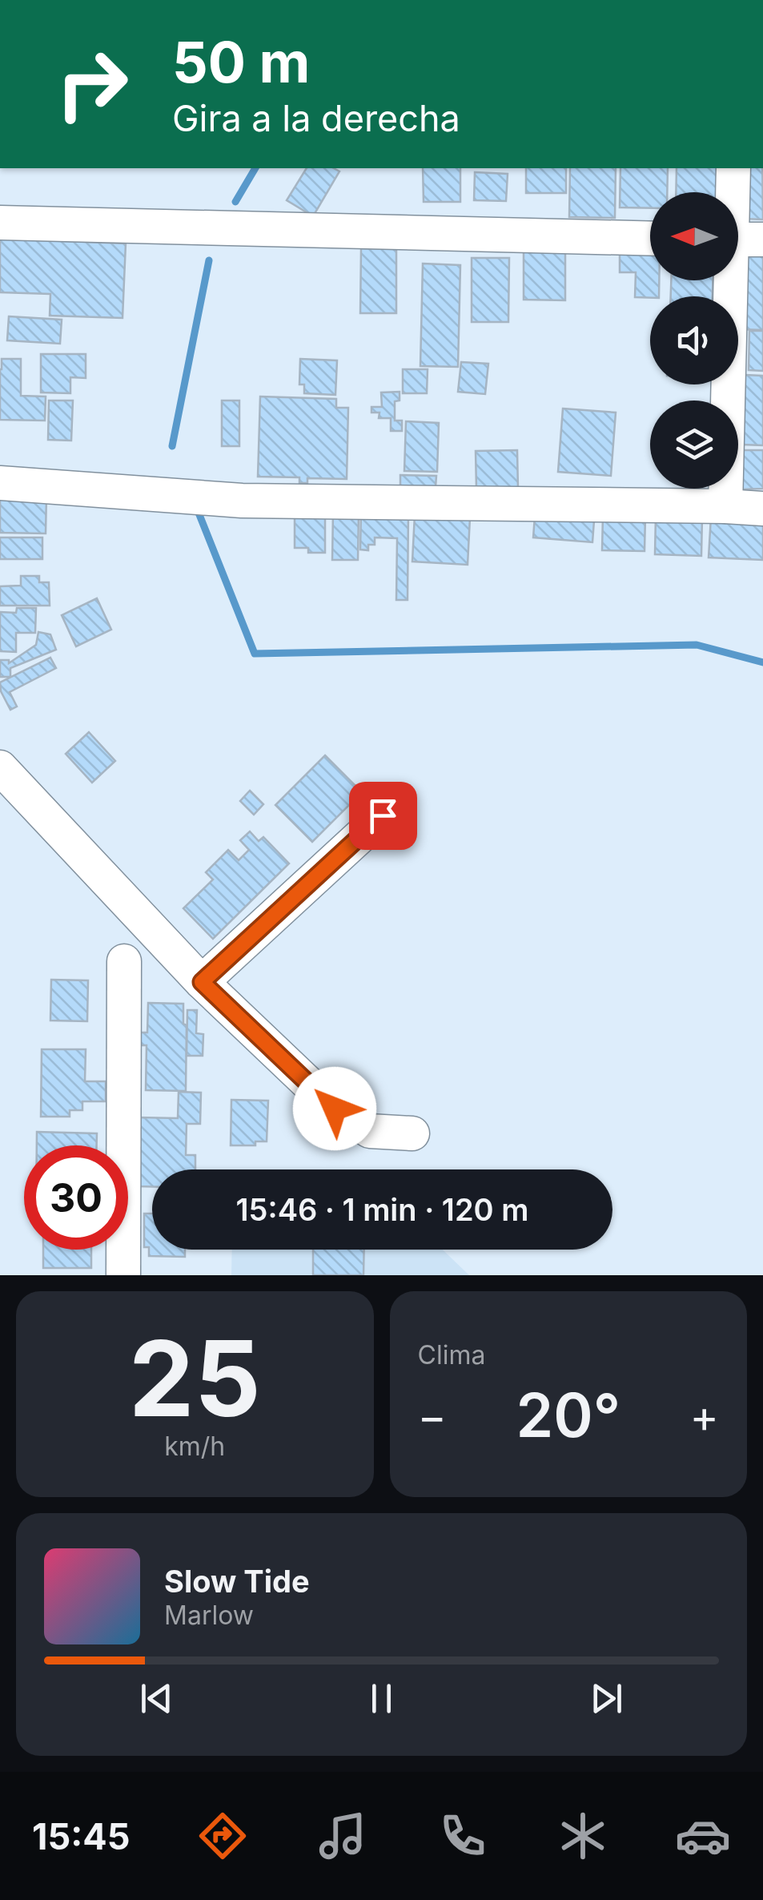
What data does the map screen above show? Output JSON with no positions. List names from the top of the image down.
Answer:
{
  "north": "left",
  "page": {
    "turn": ["50 m", "Gira a la derecha"],
    "limit": "30",
    "trip": "15:46 · 1 min · 120 m",
    "tile": [
      ["25", "km/h"],
      "Clima"
    ],
    "heat": ["−", "20°", "+"],
    "song": ["Slow Tide", "Marlow"],
    "tabs": "15:45"
  }
}
